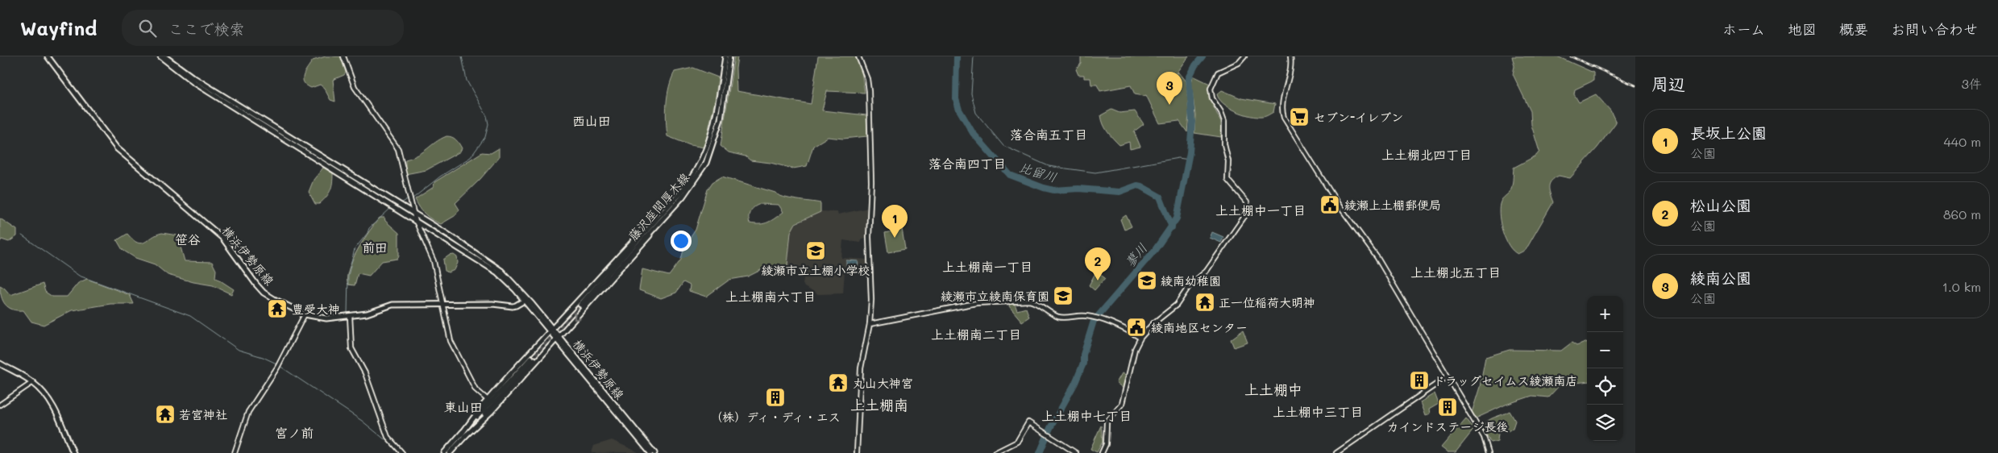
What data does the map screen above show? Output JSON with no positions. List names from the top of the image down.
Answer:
{
  "streets": {
    "main road": ["藤沢座間厚木線", "横浜伊勢原線"]
  },
  "districts": [
    "西山田",
    "落合南五丁目",
    "上土棚北四丁目",
    "落合南四丁目",
    "上土棚中一丁目",
    "笹谷",
    "前田",
    "上土棚南一丁目",
    "上土棚北五丁目",
    "上土棚南六丁目",
    "上土棚南二丁目",
    "上土棚中",
    "上土棚南",
    "東山田",
    "上土棚中三丁目",
    "上土棚中七丁目",
    "宮ノ前"
  ],
  "water": ["比留川", "蓼川"],
  "places": {
    "supermarket": ["セブン-イレブン"],
    "public building": ["綾瀬上土棚郵便局", "綾南地区センター"],
    "school or university": ["綾瀬市立土棚小学校", "綾南幼稚園", "綾瀬市立綾南保育園"],
    "temple": [
      "正一位稲荷大明神",
      "豊受大神",
      "丸山大神宮",
      "若宮神社"
    ],
    "building": ["ドラッグセイムス綾瀬南店", "（株）ディ・ディ・エス", "カインドステージ長後"]
  },
  "page": {
    "header": "Wayfind",
    "search": "ここで検索",
    "nav": [
      "ホーム",
      "地図",
      "概要",
      "お問い合わせ"
    ],
    "heading": ["周辺", "3件"],
    "pins": ["3", "1", "2"],
    "list": [
      {
        "mark": "1",
        "name": "長坂上公園",
        "note": "公園",
        "value": "440 m"
      },
      {
        "mark": "2",
        "name": "松山公園",
        "note": "公園",
        "value": "860 m"
      },
      {
        "mark": "3",
        "name": "綾南公園",
        "note": "公園",
        "value": "1.0 km"
      }
    ],
    "map_buttons": ["+", "−"]
  }
}
